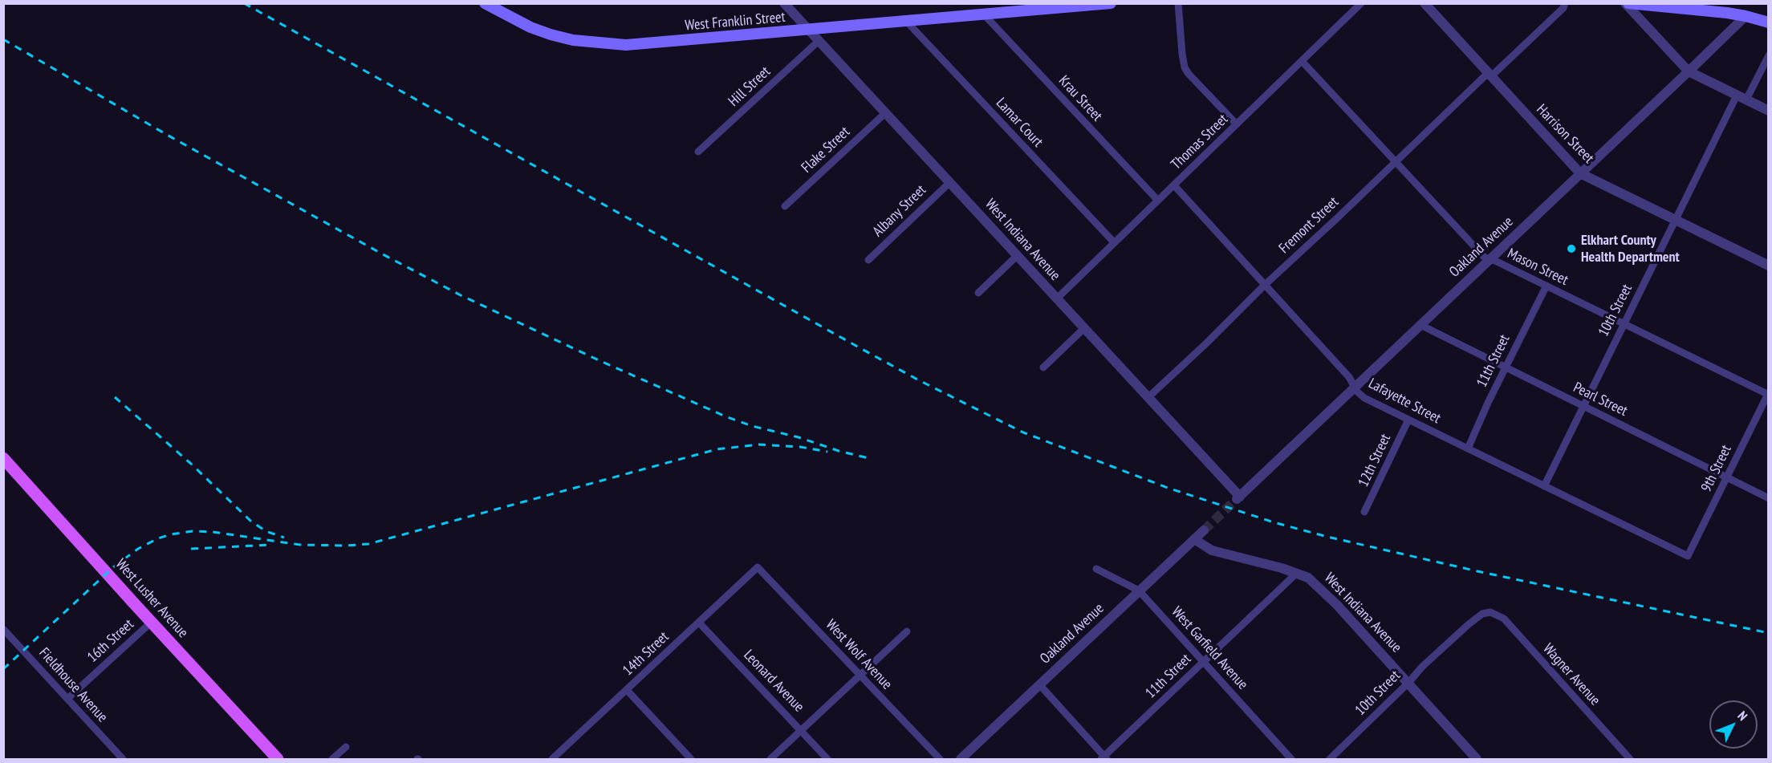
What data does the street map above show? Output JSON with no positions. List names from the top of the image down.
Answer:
{
  "streets": {
    "main road": ["West Franklin Street", "West Lusher Avenue"],
    "street": [
      "Hill Street",
      "Krau Street",
      "Lamar Court",
      "Harrison Street",
      "Thomas Street",
      "Flake Street",
      "Albany Street",
      "Fremont Street",
      "West Indiana Avenue",
      "Oakland Avenue",
      "Mason Street",
      "10th Street",
      "11th Street",
      "Pearl Street",
      "Lafayette Street",
      "12th Street",
      "9th Street",
      "16th Street",
      "West Garfield Avenue",
      "14th Street",
      "West Wolf Avenue",
      "Wagner Avenue",
      "Leonard Avenue",
      "Fieldhouse Avenue"
    ]
  },
  "crossings": [
    ["West Franklin Street", "Krau Street"],
    ["West Franklin Street", "Lamar Court"],
    ["West Franklin Street", "West Indiana Avenue"],
    ["Hill Street", "West Indiana Avenue"],
    ["Krau Street", "Thomas Street"],
    ["Lamar Court", "Thomas Street"],
    ["Harrison Street", "Fremont Street"],
    ["Harrison Street", "Oakland Avenue"],
    ["Harrison Street", "10th Street"],
    ["Thomas Street", "West Indiana Avenue"],
    ["Thomas Street", "Mason Street"],
    ["Thomas Street", "Lafayette Street"],
    ["Flake Street", "West Indiana Avenue"],
    ["Albany Street", "West Indiana Avenue"],
    ["Fremont Street", "West Indiana Avenue"],
    ["Fremont Street", "Mason Street"],
    ["Fremont Street", "Lafayette Street"],
    ["West Indiana Avenue", "Oakland Avenue"],
    ["West Indiana Avenue", "10th Street"],
    ["West Indiana Avenue", "11th Street"],
    ["Oakland Avenue", "Mason Street"],
    ["Oakland Avenue", "Pearl Street"],
    ["Oakland Avenue", "Lafayette Street"],
    ["Oakland Avenue", "West Garfield Avenue"],
    ["Mason Street", "10th Street"],
    ["Mason Street", "11th Street"],
    ["Mason Street", "9th Street"],
    ["10th Street", "Pearl Street"],
    ["10th Street", "Lafayette Street"],
    ["10th Street", "Wagner Avenue"],
    ["11th Street", "Pearl Street"],
    ["11th Street", "Lafayette Street"],
    ["11th Street", "West Garfield Avenue"],
    ["Pearl Street", "9th Street"],
    ["Lafayette Street", "12th Street"],
    ["Lafayette Street", "9th Street"],
    ["West Lusher Avenue", "16th Street"],
    ["16th Street", "Fieldhouse Avenue"],
    ["14th Street", "West Wolf Avenue"],
    ["14th Street", "Leonard Avenue"]
  ],
  "places": ["Elkhart County Health Department"],
  "north": "top right"
}
